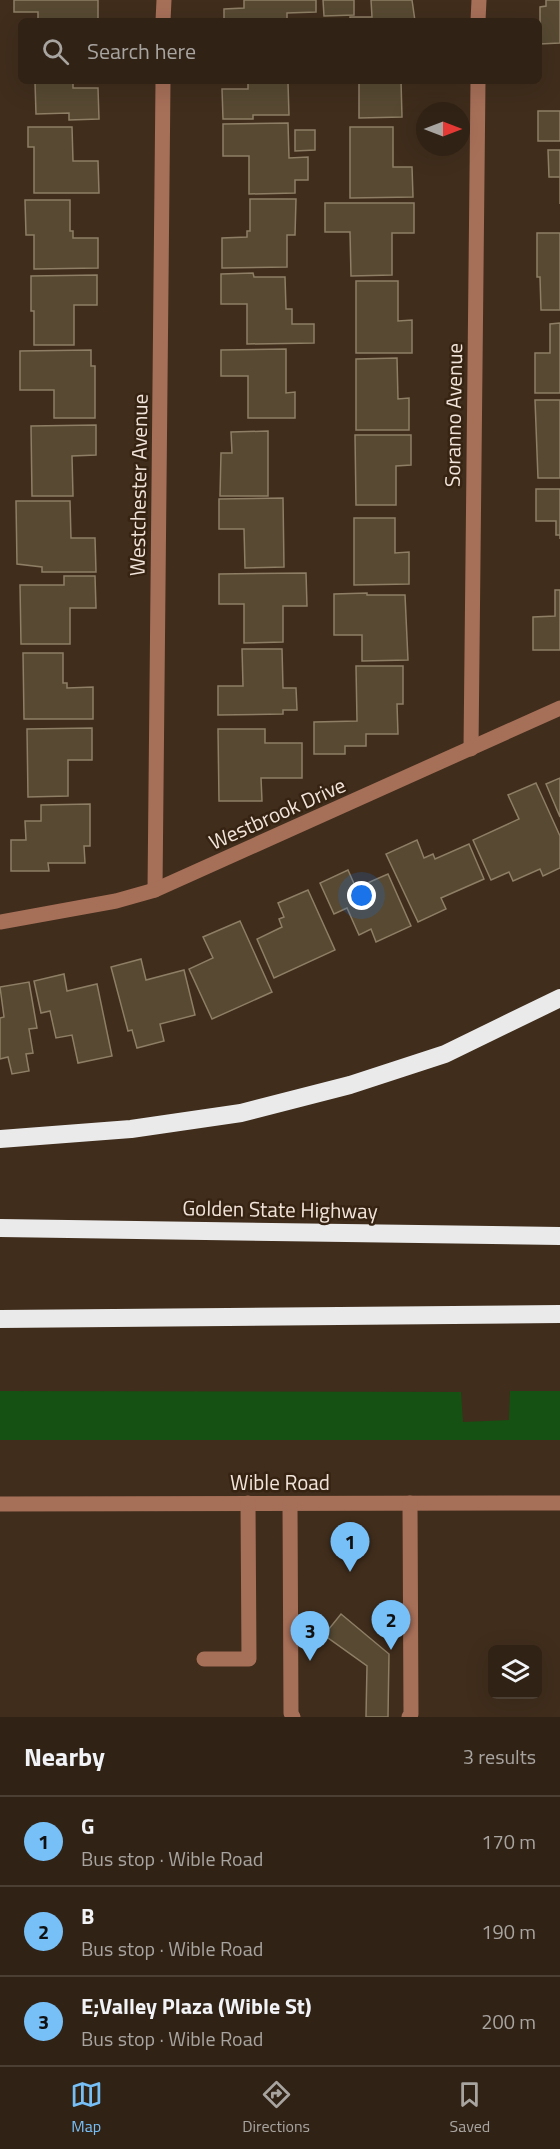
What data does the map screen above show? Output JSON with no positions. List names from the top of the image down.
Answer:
{
  "streets": {
    "highway": ["Golden State Highway"],
    "street": [
      "Soranno Avenue",
      "Westchester Avenue",
      "Westbrook Drive",
      "Wible Road"
    ]
  },
  "crossings": [
    ["Soranno Avenue", "Westbrook Drive"],
    ["Westchester Avenue", "Westbrook Drive"]
  ],
  "north": "right",
  "page": {
    "search": "Search here",
    "pins": ["1", "2", "3"],
    "heading": ["Nearby", "3 results"],
    "list": [
      {
        "mark": "1",
        "name": "G",
        "note": "Bus stop · Wible Road",
        "value": "170 m"
      },
      {
        "mark": "2",
        "name": "B",
        "note": "Bus stop · Wible Road",
        "value": "190 m"
      },
      {
        "mark": "3",
        "name": "E;Valley Plaza (Wible St)",
        "note": "Bus stop · Wible Road",
        "value": "200 m"
      }
    ],
    "nav": ["Map", "Directions", "Saved"]
  }
}
